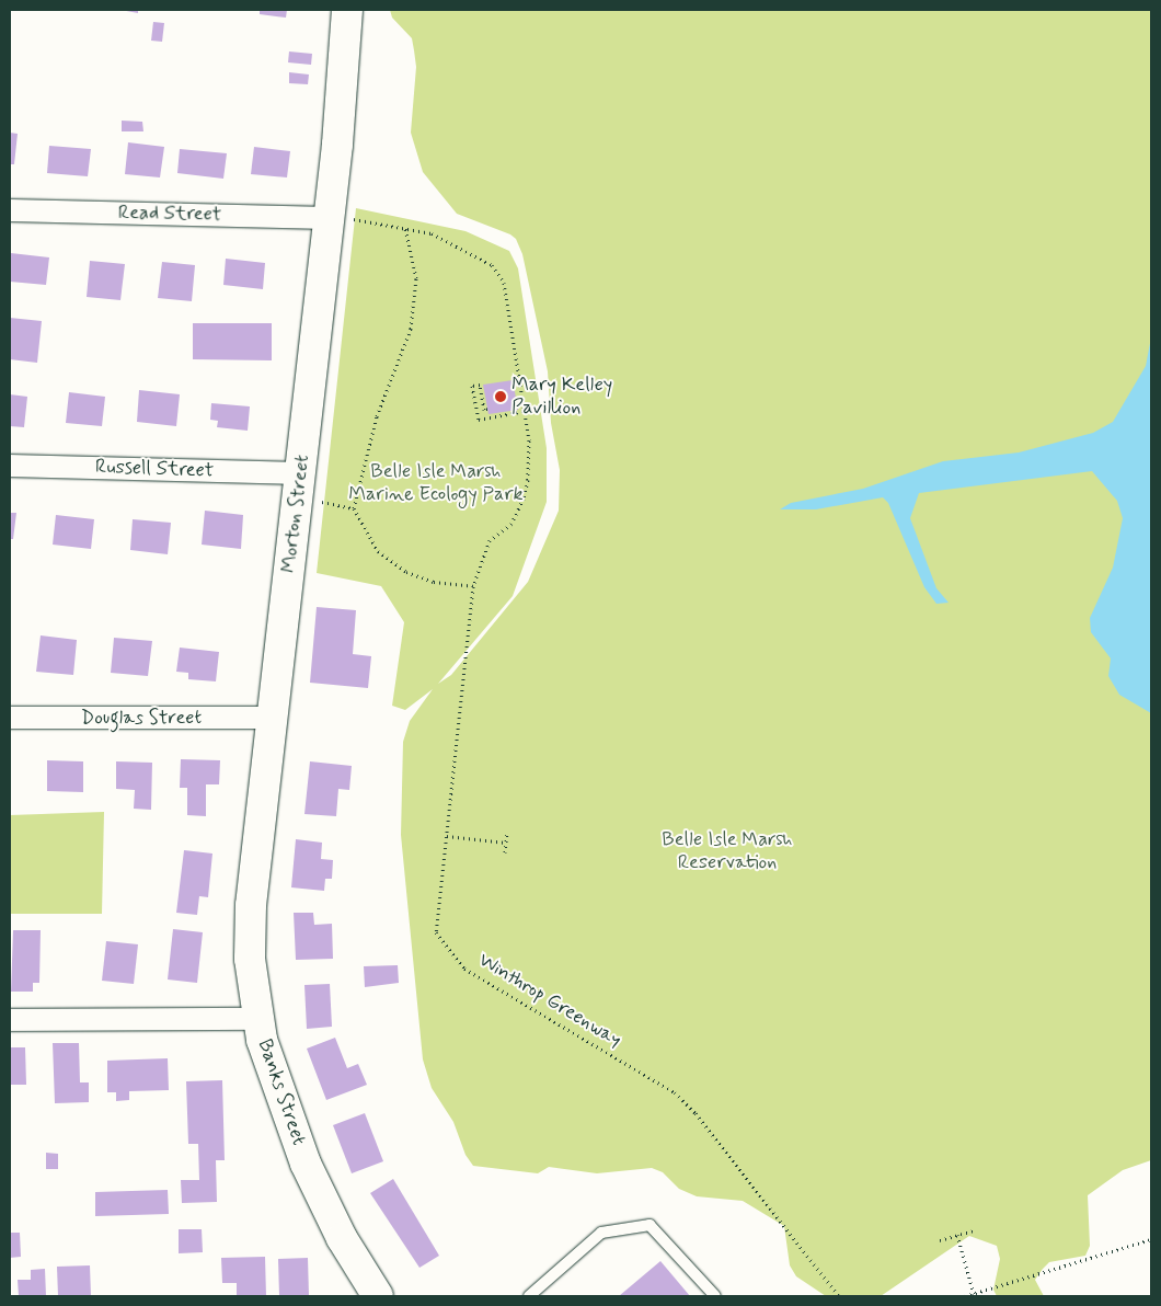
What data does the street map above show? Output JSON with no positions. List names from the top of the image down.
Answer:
{
  "streets": {
    "street": [
      "Read Street",
      "Russell Street",
      "Morton Street",
      "Douglas Street",
      "Banks Street"
    ],
    "path": ["Winthrop Greenway"]
  },
  "crossings": [
    ["Read Street", "Morton Street"],
    ["Read Street", "Winthrop Greenway"],
    ["Russell Street", "Morton Street"],
    ["Morton Street", "Douglas Street"],
    ["Morton Street", "Winthrop Greenway"],
    ["Morton Street", "Banks Street"]
  ],
  "parks": ["Belle Isle Marsh Marine Ecology Park", "Belle Isle Marsh Reservation"],
  "places": ["Mary Kelley Pavillion"]
}
